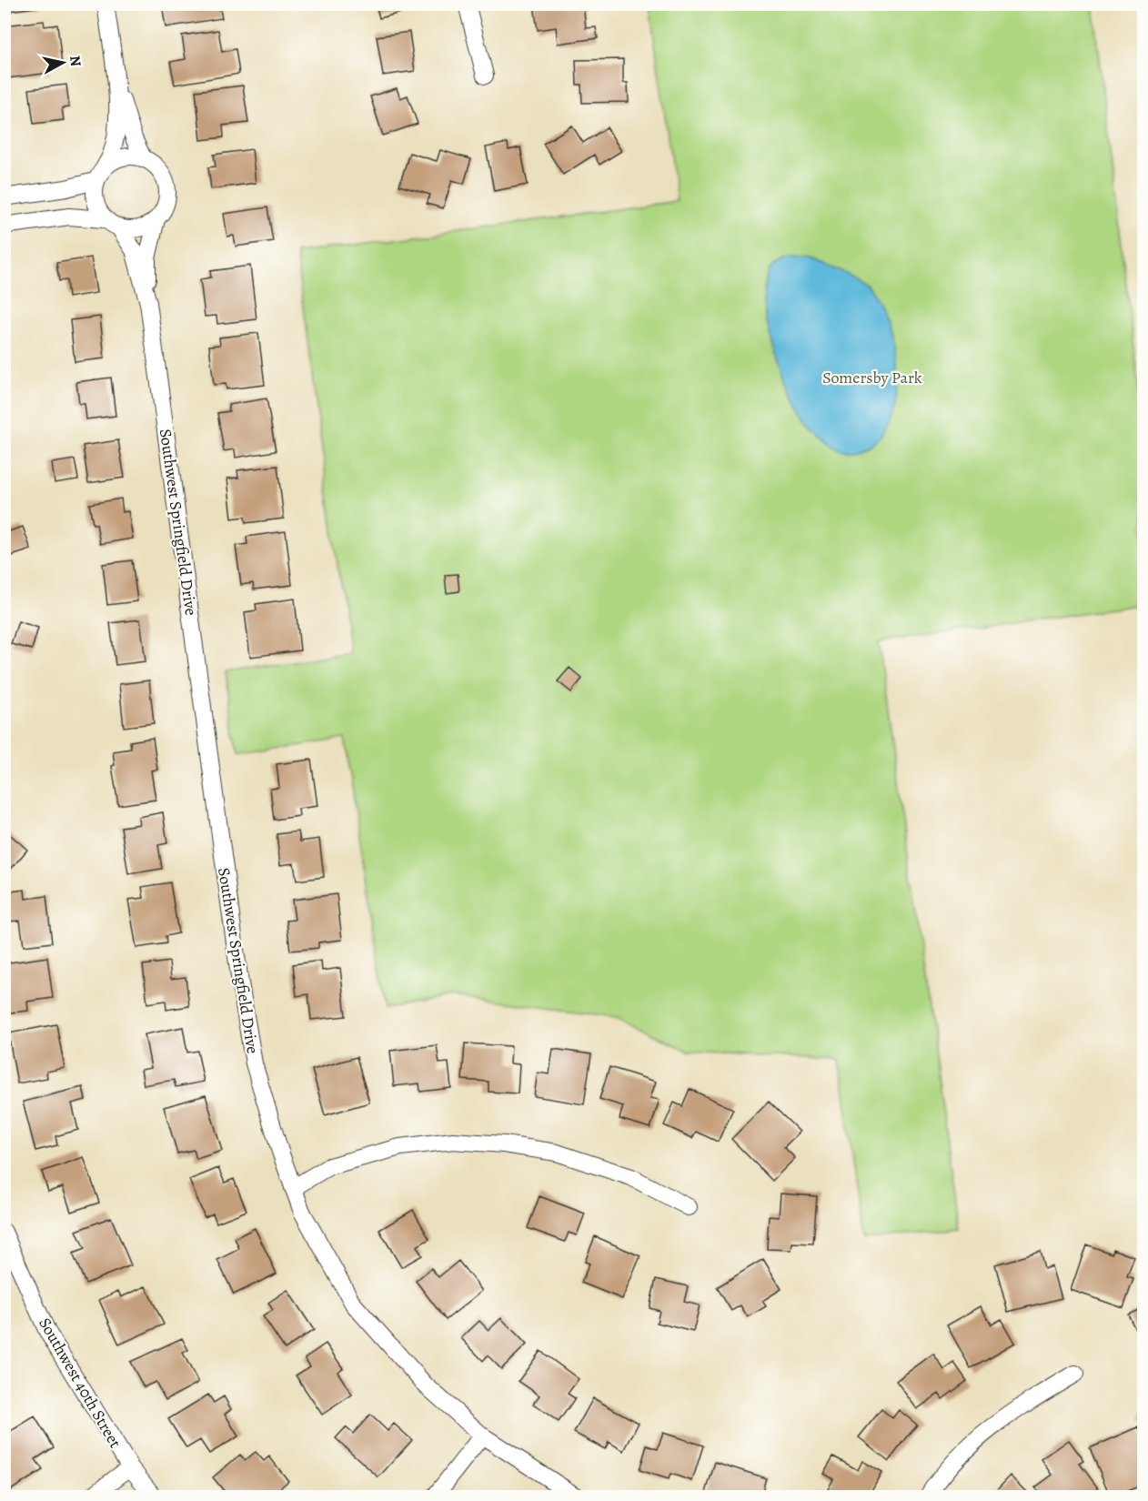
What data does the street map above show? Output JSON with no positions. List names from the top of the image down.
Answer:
{
  "streets": {
    "street": ["Southwest Springfield Drive", "Southwest 40th Street"]
  },
  "parks": ["Somersby Park"],
  "north": "right"
}
